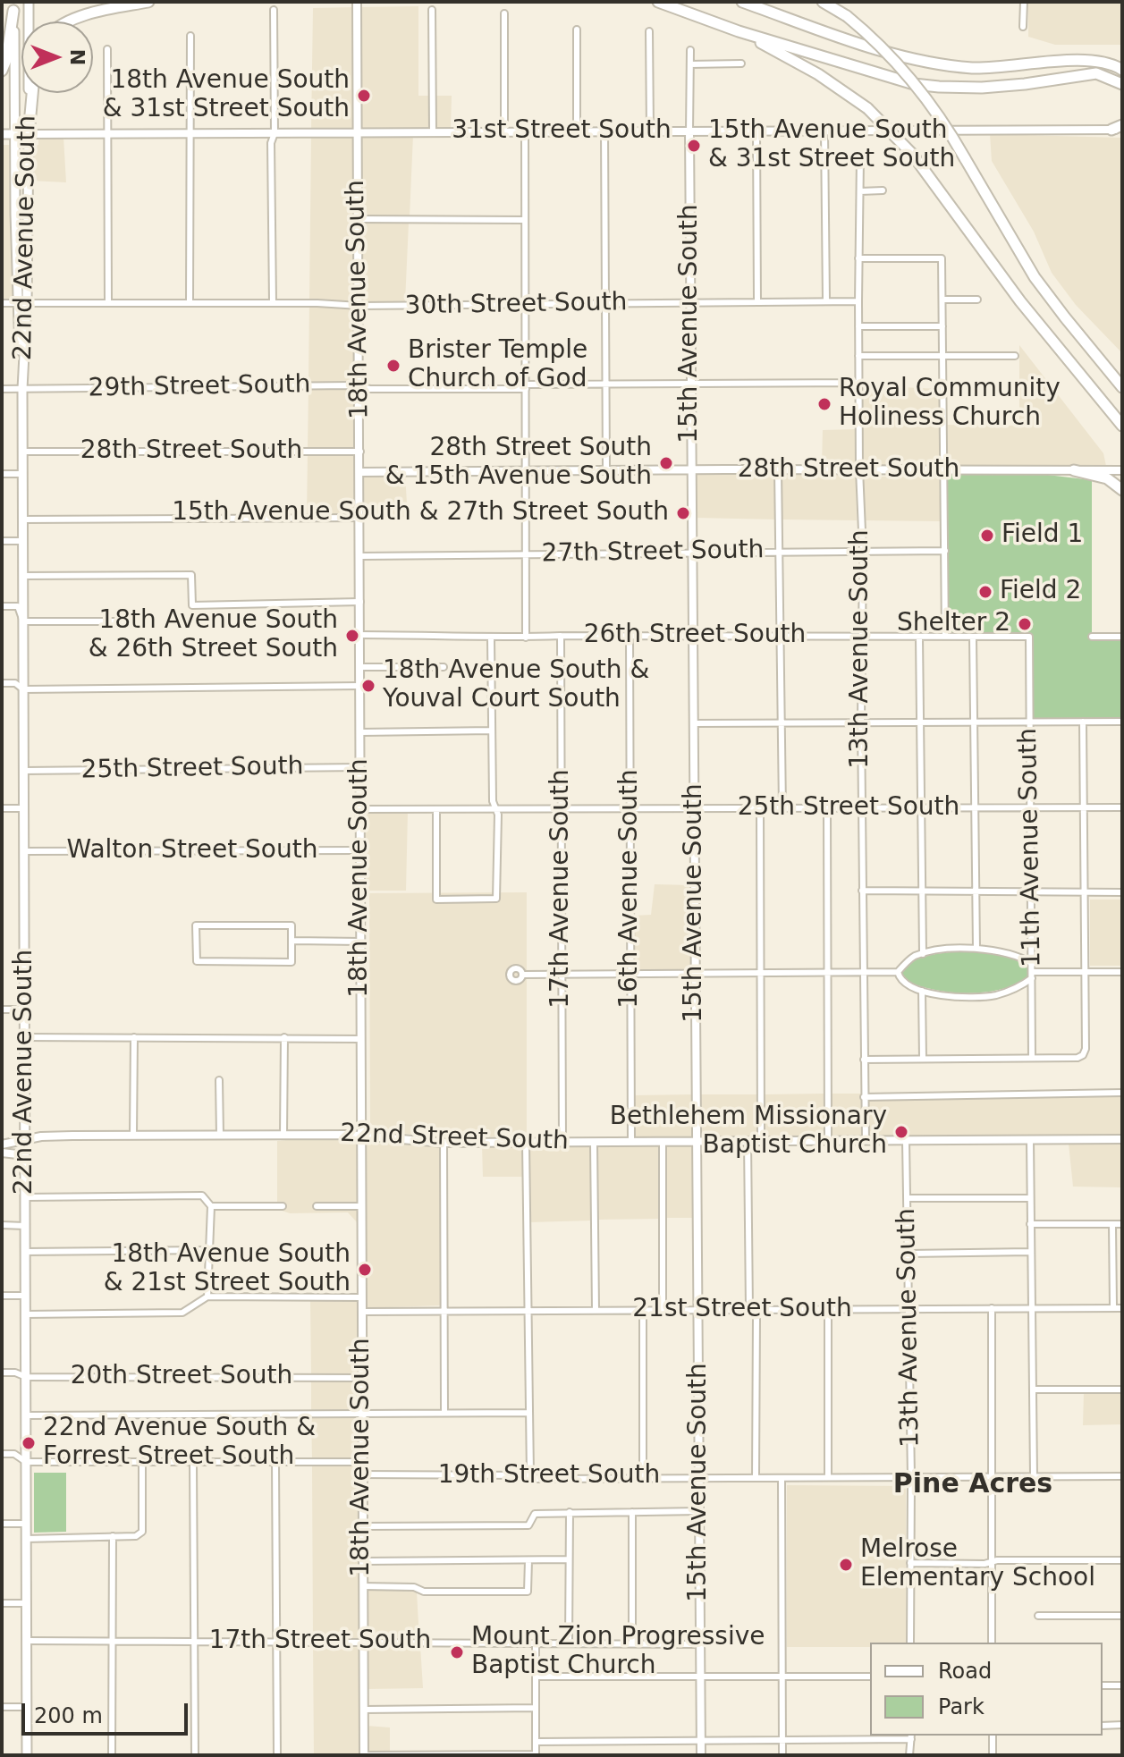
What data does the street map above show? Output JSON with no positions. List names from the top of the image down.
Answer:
{
  "streets": {
    "main road": ["31st Street South", "22nd Avenue South"],
    "street": [
      "18th Avenue South",
      "30th Street South",
      "15th Avenue South",
      "29th Street South",
      "28th Street South",
      "27th Street South",
      "26th Street South",
      "13th Avenue South",
      "25th Street South",
      "11th Avenue South",
      "Walton Street South",
      "17th Avenue South",
      "16th Avenue South",
      "22nd Street South",
      "21st Street South",
      "20th Street South",
      "19th Street South",
      "17th Street South"
    ]
  },
  "crossings": [
    ["31st Street South", "22nd Avenue South"],
    ["31st Street South", "18th Avenue South"],
    ["31st Street South", "15th Avenue South"],
    ["22nd Avenue South", "30th Street South"],
    ["22nd Avenue South", "29th Street South"],
    ["22nd Avenue South", "28th Street South"],
    ["22nd Avenue South", "25th Street South"],
    ["22nd Avenue South", "Walton Street South"],
    ["22nd Avenue South", "22nd Street South"],
    ["22nd Avenue South", "20th Street South"],
    ["22nd Avenue South", "17th Street South"],
    ["18th Avenue South", "30th Street South"],
    ["18th Avenue South", "29th Street South"],
    ["18th Avenue South", "28th Street South"],
    ["18th Avenue South", "27th Street South"],
    ["18th Avenue South", "26th Street South"],
    ["18th Avenue South", "25th Street South"],
    ["18th Avenue South", "Walton Street South"],
    ["18th Avenue South", "22nd Street South"],
    ["18th Avenue South", "21st Street South"],
    ["18th Avenue South", "20th Street South"],
    ["18th Avenue South", "19th Street South"],
    ["18th Avenue South", "17th Street South"],
    ["30th Street South", "15th Avenue South"],
    ["30th Street South", "13th Avenue South"],
    ["15th Avenue South", "29th Street South"],
    ["15th Avenue South", "28th Street South"],
    ["15th Avenue South", "27th Street South"],
    ["15th Avenue South", "26th Street South"],
    ["15th Avenue South", "25th Street South"],
    ["15th Avenue South", "22nd Street South"],
    ["15th Avenue South", "21st Street South"],
    ["15th Avenue South", "19th Street South"],
    ["15th Avenue South", "17th Street South"],
    ["29th Street South", "13th Avenue South"],
    ["28th Street South", "13th Avenue South"],
    ["27th Street South", "13th Avenue South"],
    ["26th Street South", "13th Avenue South"],
    ["26th Street South", "11th Avenue South"],
    ["26th Street South", "17th Avenue South"],
    ["26th Street South", "16th Avenue South"],
    ["13th Avenue South", "25th Street South"],
    ["13th Avenue South", "22nd Street South"],
    ["13th Avenue South", "21st Street South"],
    ["13th Avenue South", "19th Street South"],
    ["25th Street South", "11th Avenue South"],
    ["25th Street South", "17th Avenue South"],
    ["25th Street South", "16th Avenue South"],
    ["17th Avenue South", "22nd Street South"],
    ["16th Avenue South", "22nd Street South"]
  ],
  "districts": ["Pine Acres"],
  "places": [
    "18th Avenue South & 31st Street South",
    "15th Avenue South & 31st Street South",
    "Brister Temple Church of God",
    "Royal Community Holiness Church",
    "28th Street South & 15th Avenue South",
    "15th Avenue South & 27th Street South",
    "Field 1",
    "Field 2",
    "Shelter 2",
    "18th Avenue South & 26th Street South",
    "18th Avenue South & Youval Court South",
    "Bethlehem Missionary Baptist Church",
    "18th Avenue South & 21st Street South",
    "22nd Avenue South & Forrest Street South",
    "Melrose Elementary School",
    "Mount Zion Progressive Baptist Church"
  ],
  "legend": ["Road", "Park"],
  "scale_bar": "200 m",
  "north": "right"
}
